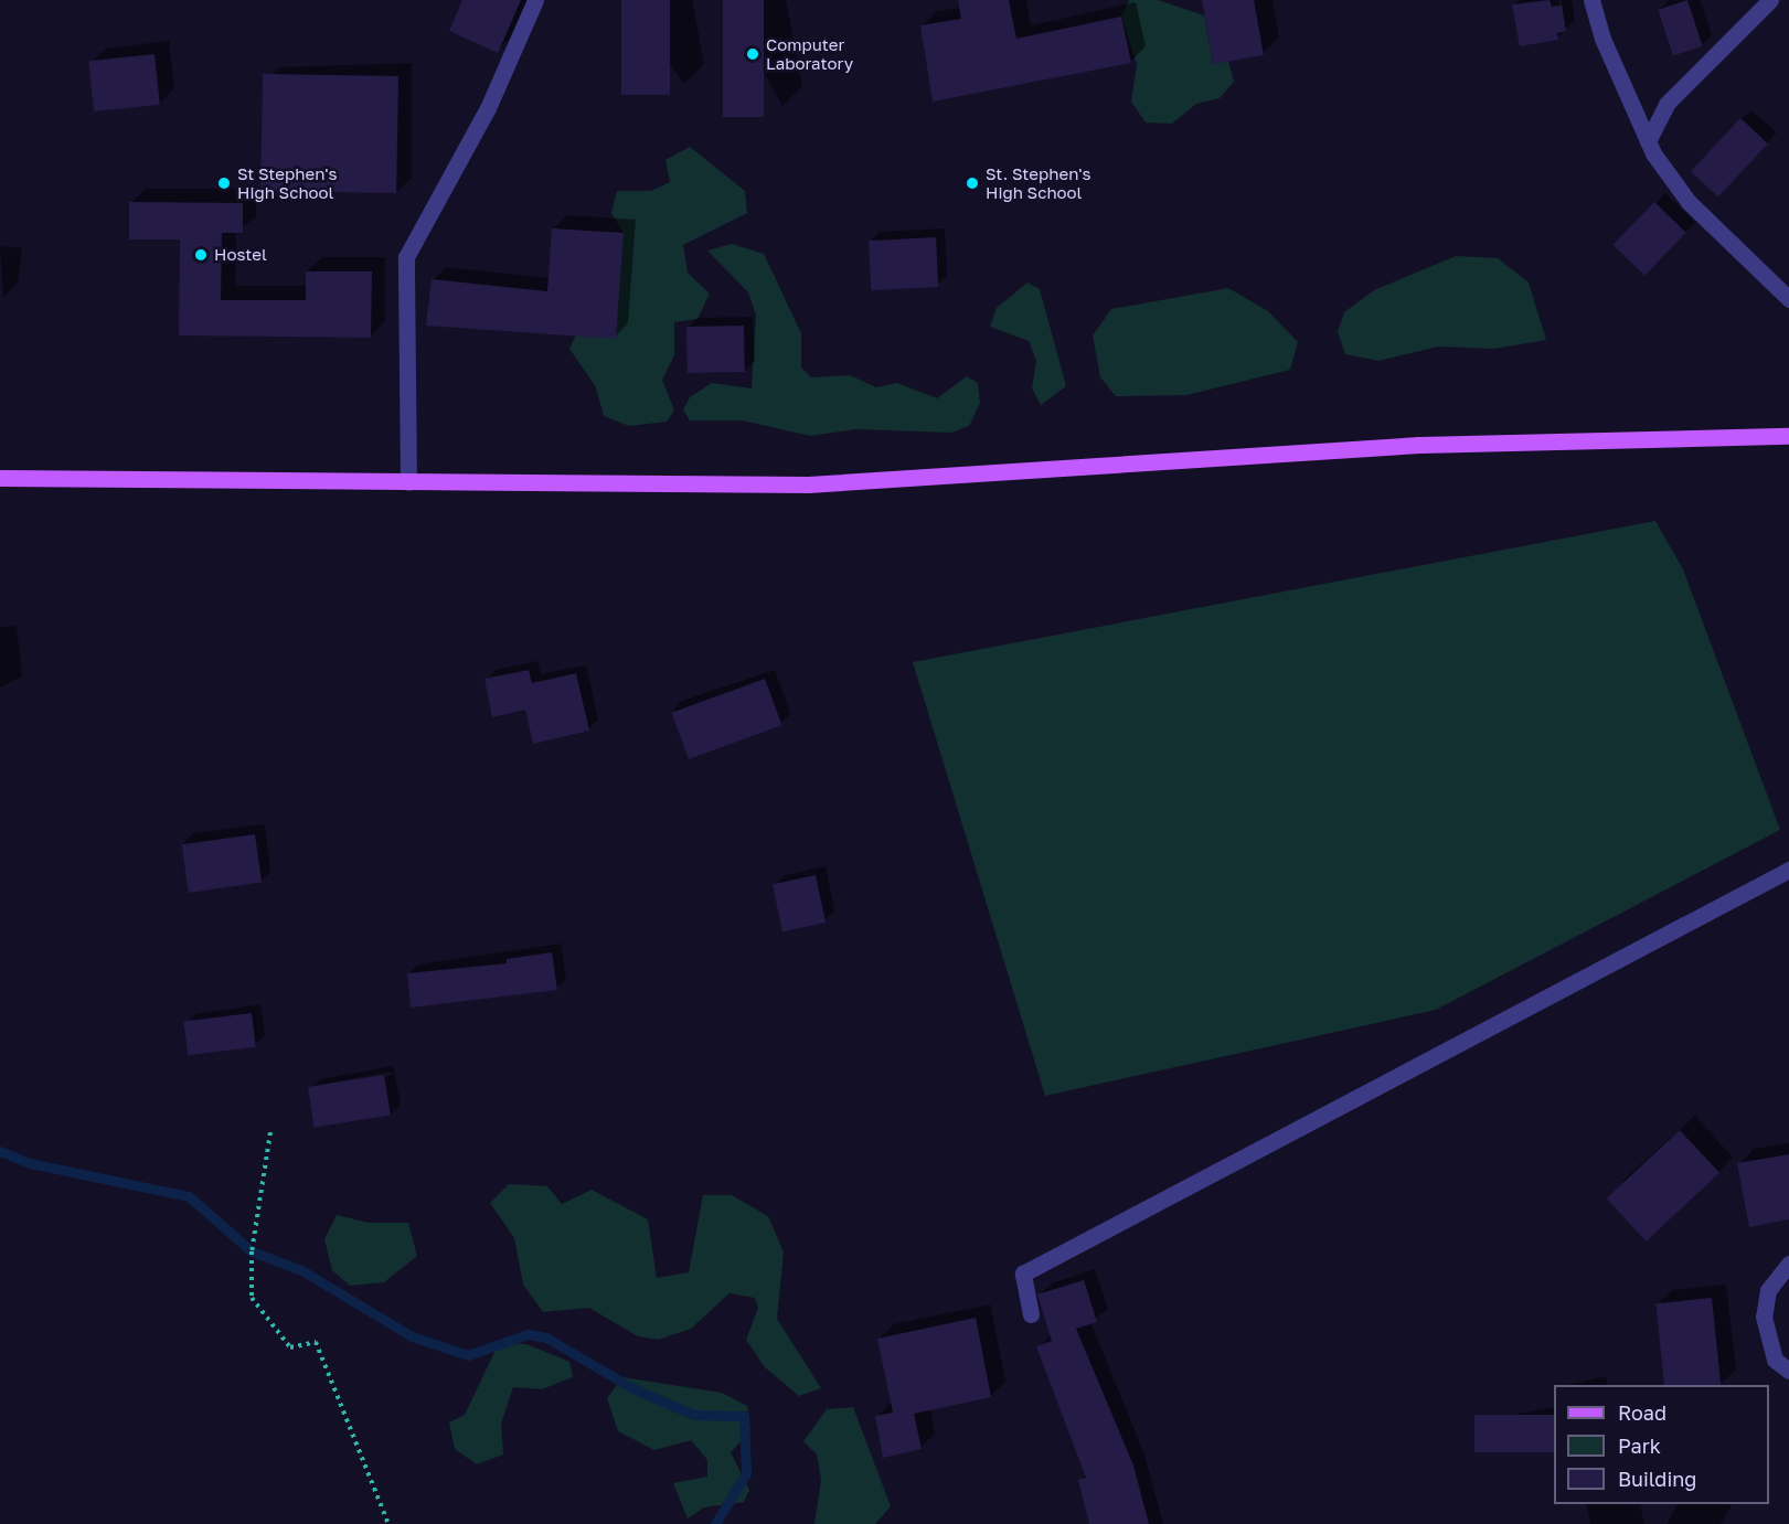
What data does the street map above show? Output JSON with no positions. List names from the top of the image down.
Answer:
{
  "places": [
    "Computer Laboratory",
    "St Stephen's High School",
    "St. Stephen's High School",
    "Hostel"
  ],
  "legend": ["Road", "Park", "Building"]
}
